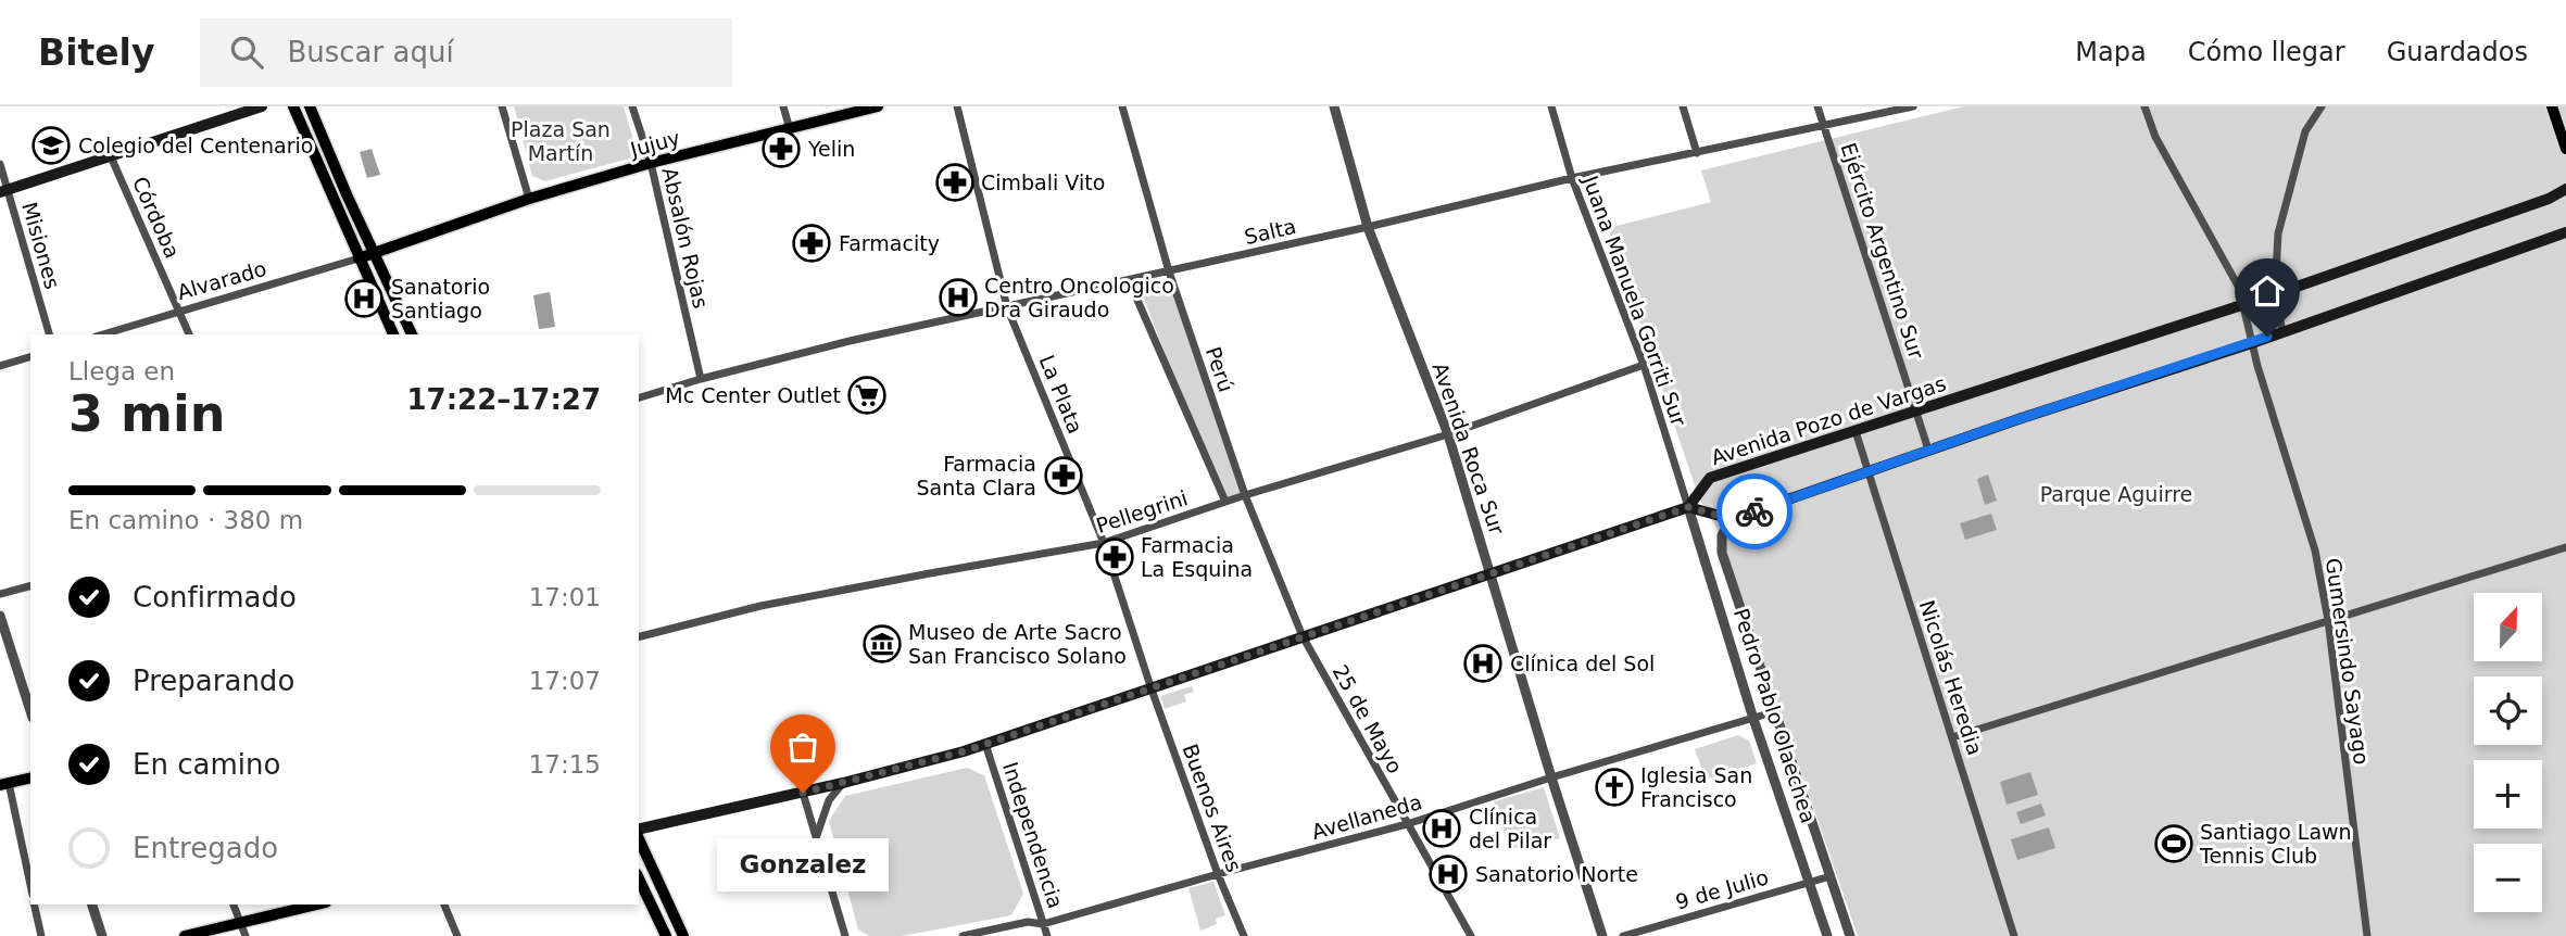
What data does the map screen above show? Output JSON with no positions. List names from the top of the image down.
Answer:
{
  "streets": {
    "main road": ["Jujuy", "Avenida Pozo de Vargas"],
    "street": [
      "Córdoba",
      "Salta",
      "Absalón Rojas",
      "Misiones",
      "Ejército Argentino Sur",
      "Alvarado",
      "Juana Manuela Gorriti Sur",
      "Perú",
      "La Plata",
      "Avenida Roca Sur",
      "Pellegrini",
      "Gumersindo Sayago",
      "Nicolás Heredia",
      "Pedro Pablo Olaechea",
      "25 de Mayo",
      "Buenos Aires",
      "Avellaneda",
      "Independencia",
      "9 de Julio"
    ]
  },
  "crossings": [
    ["Jujuy", "Absalón Rojas"],
    ["Jujuy", "Alvarado"],
    ["Córdoba", "Alvarado"],
    ["Salta", "Absalón Rojas"],
    ["Salta", "Ejército Argentino Sur"],
    ["Salta", "Juana Manuela Gorriti Sur"],
    ["Salta", "Perú"],
    ["Salta", "La Plata"],
    ["Salta", "Avenida Roca Sur"],
    ["Ejército Argentino Sur", "Avenida Pozo de Vargas"],
    ["Juana Manuela Gorriti Sur", "Avenida Pozo de Vargas"],
    ["Juana Manuela Gorriti Sur", "Pellegrini"],
    ["Juana Manuela Gorriti Sur", "Pedro Pablo Olaechea"],
    ["Perú", "Pellegrini"],
    ["Perú", "25 de Mayo"],
    ["La Plata", "Pellegrini"],
    ["La Plata", "Buenos Aires"],
    ["Avenida Pozo de Vargas", "Gumersindo Sayago"],
    ["Avenida Pozo de Vargas", "Nicolás Heredia"],
    ["Avenida Pozo de Vargas", "Pedro Pablo Olaechea"],
    ["Avenida Roca Sur", "Pellegrini"],
    ["Avenida Roca Sur", "Avellaneda"],
    ["Pedro Pablo Olaechea", "Avellaneda"],
    ["Pedro Pablo Olaechea", "9 de Julio"],
    ["25 de Mayo", "Avellaneda"],
    ["Buenos Aires", "Avellaneda"],
    ["Avellaneda", "Independencia"]
  ],
  "parks": ["Plaza San Martín", "Parque Aguirre"],
  "places": {
    "school or university": ["Colegio del Centenario"],
    "pharmacy": [
      "Yelin",
      "Cimbali Vito",
      "Farmacity",
      "Farmacia Santa Clara",
      "Farmacia La Esquina"
    ],
    "hospital": [
      "Centro Oncologico Dra Giraudo",
      "Sanatorio Santiago",
      "Clínica del Sol",
      "Clínica del Pilar",
      "Sanatorio Norte"
    ],
    "supermarket": ["Mc Center Outlet"],
    "museum": ["Museo de Arte Sacro San Francisco Solano"],
    "church": ["Iglesia San Francisco"],
    "other": ["Gonzalez"],
    "sports": ["Santiago Lawn Tennis Club"]
  },
  "north": "top",
  "page": {
    "header": "Bitely",
    "search": "Buscar aquí",
    "nav": ["Mapa", "Cómo llegar", "Guardados"],
    "heading": ["3 min", "Llega en", "17:22–17:27"],
    "bar": "En camino · 380 m",
    "list": [
      ["Confirmado", "17:01"],
      ["Preparando", "17:07"],
      ["En camino", "17:15"],
      "Entregado"
    ],
    "map_buttons": ["+", "−"],
    "bubble": "Gonzalez"
  }
}
